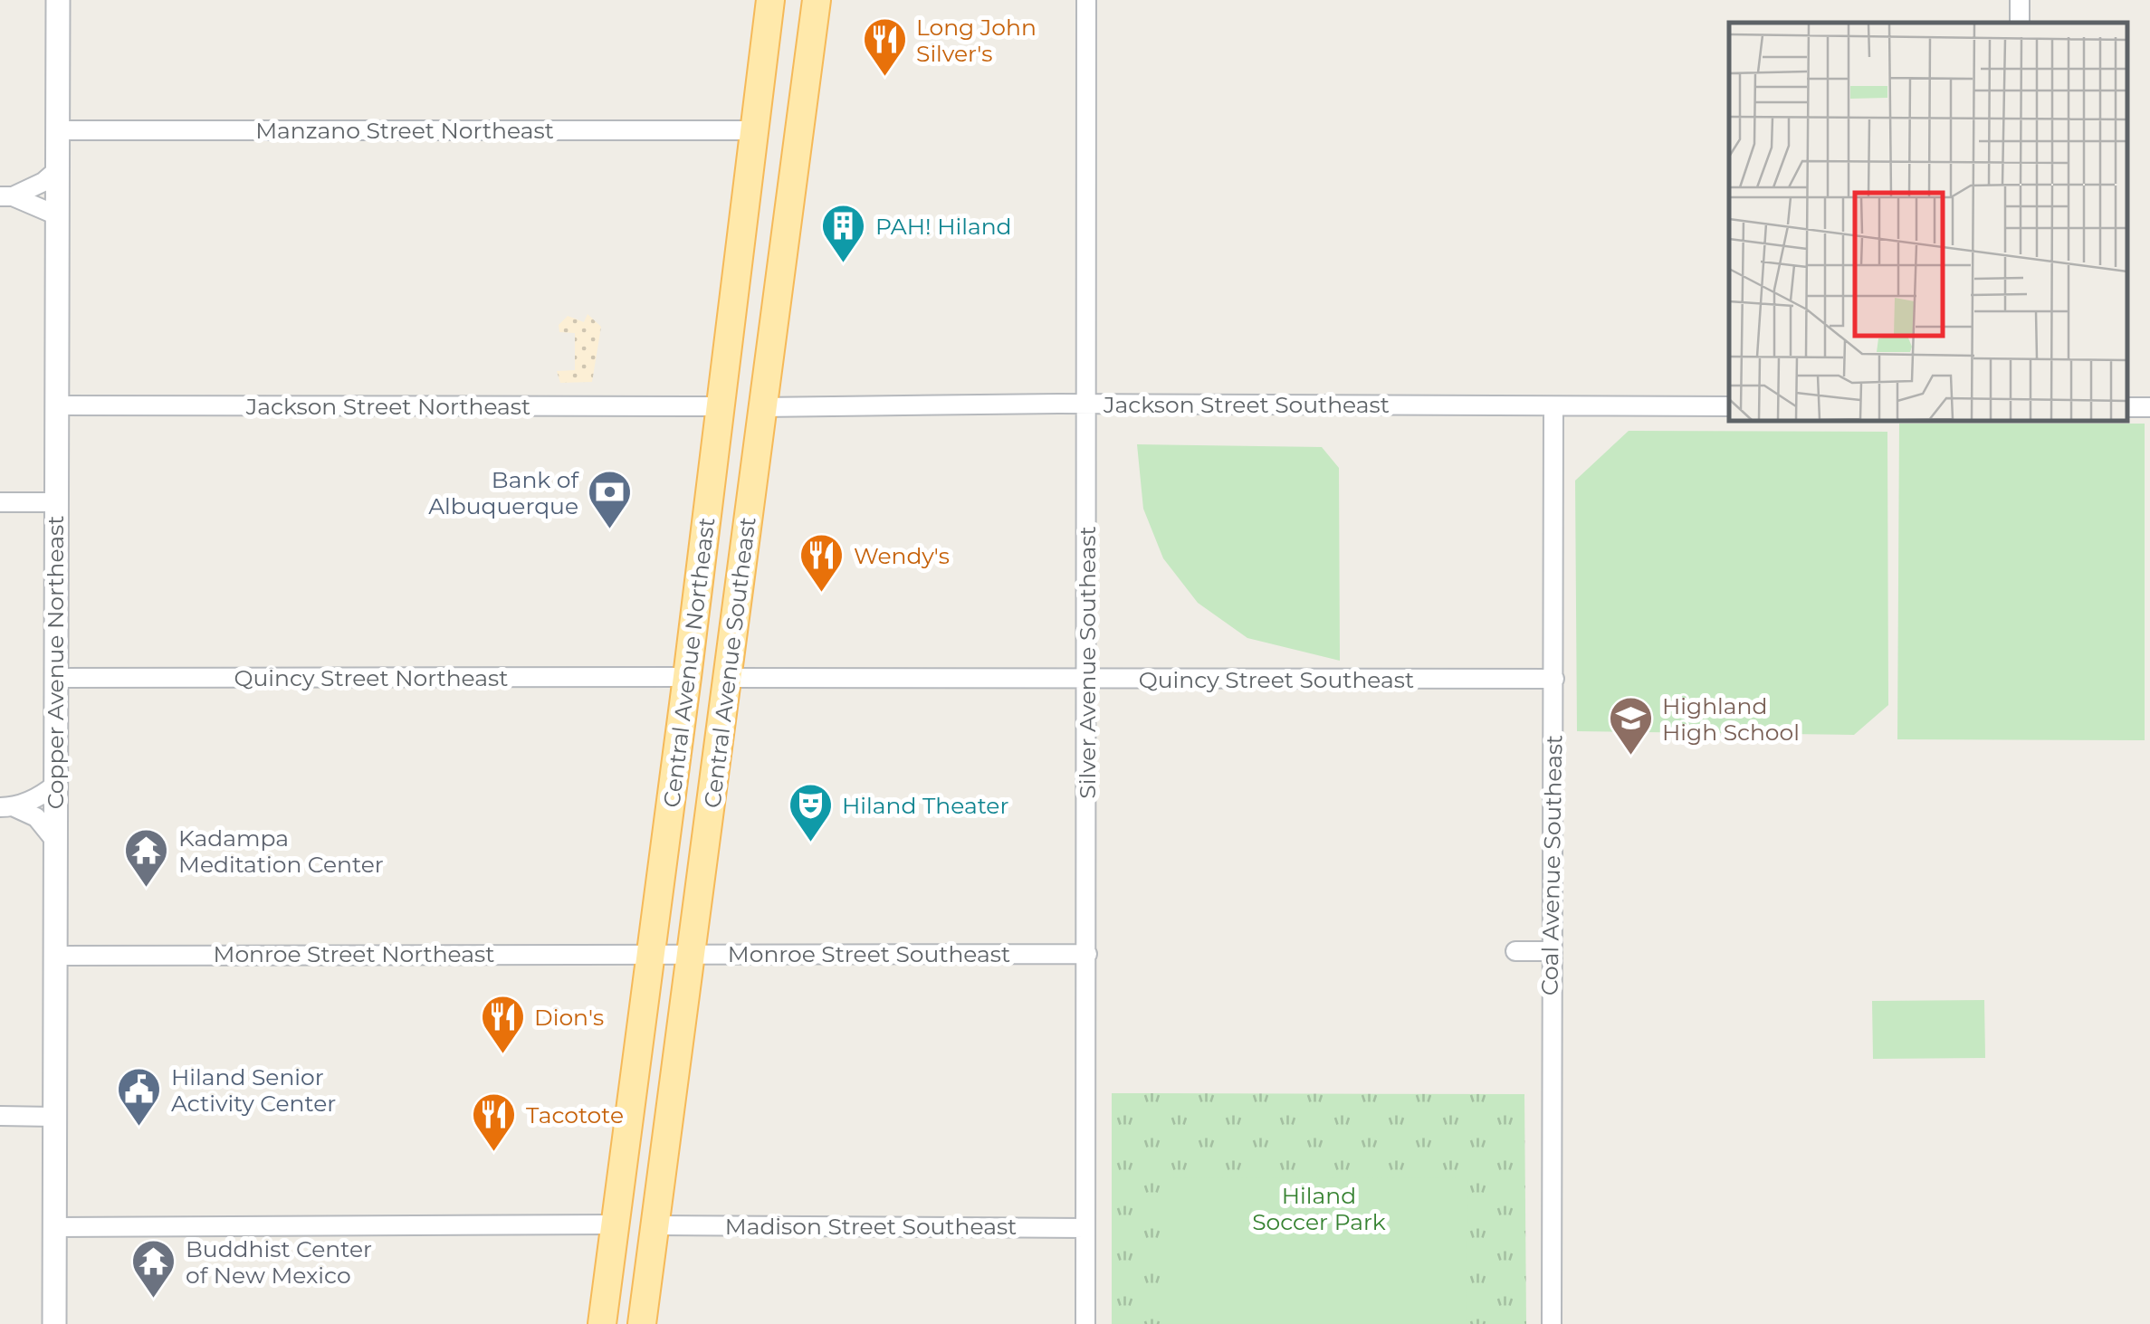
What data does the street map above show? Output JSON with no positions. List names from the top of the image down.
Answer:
{
  "streets": {
    "main road": ["Central Avenue Northeast", "Central Avenue Southeast"],
    "street": [
      "Manzano Street Northeast",
      "Jackson Street Southeast",
      "Jackson Street Northeast",
      "Copper Avenue Northeast",
      "Silver Avenue Southeast",
      "Quincy Street Northeast",
      "Quincy Street Southeast",
      "Coal Avenue Southeast",
      "Monroe Street Northeast",
      "Monroe Street Southeast",
      "Madison Street Southeast"
    ]
  },
  "crossings": [
    ["Manzano Street Northeast", "Copper Avenue Northeast"],
    ["Manzano Street Northeast", "Central Avenue Northeast"],
    ["Jackson Street Southeast", "Central Avenue Southeast"],
    ["Jackson Street Southeast", "Silver Avenue Southeast"],
    ["Jackson Street Southeast", "Coal Avenue Southeast"],
    ["Jackson Street Northeast", "Copper Avenue Northeast"],
    ["Jackson Street Northeast", "Central Avenue Northeast"],
    ["Copper Avenue Northeast", "Quincy Street Northeast"],
    ["Copper Avenue Northeast", "Monroe Street Northeast"],
    ["Central Avenue Northeast", "Quincy Street Northeast"],
    ["Central Avenue Northeast", "Monroe Street Northeast"],
    ["Central Avenue Northeast", "Monroe Street Southeast"],
    ["Central Avenue Southeast", "Quincy Street Southeast"],
    ["Central Avenue Southeast", "Monroe Street Southeast"],
    ["Central Avenue Southeast", "Madison Street Southeast"],
    ["Silver Avenue Southeast", "Quincy Street Southeast"],
    ["Silver Avenue Southeast", "Monroe Street Southeast"],
    ["Silver Avenue Southeast", "Madison Street Southeast"],
    ["Quincy Street Southeast", "Coal Avenue Southeast"],
    ["Monroe Street Northeast", "Monroe Street Southeast"]
  ],
  "parks": ["Hiland Soccer Park"],
  "places": {
    "restaurant": [
      "Long John Silver's",
      "Wendy's",
      "Dion's",
      "Tacotote"
    ],
    "building": ["PAH! Hiland"],
    "bank": ["Bank of Albuquerque"],
    "school or university": ["Highland High School"],
    "theatre": ["Hiland Theater"],
    "temple": ["Kadampa Meditation Center", "Buddhist Center of New Mexico"],
    "public building": ["Hiland Senior Activity Center"]
  }
}
